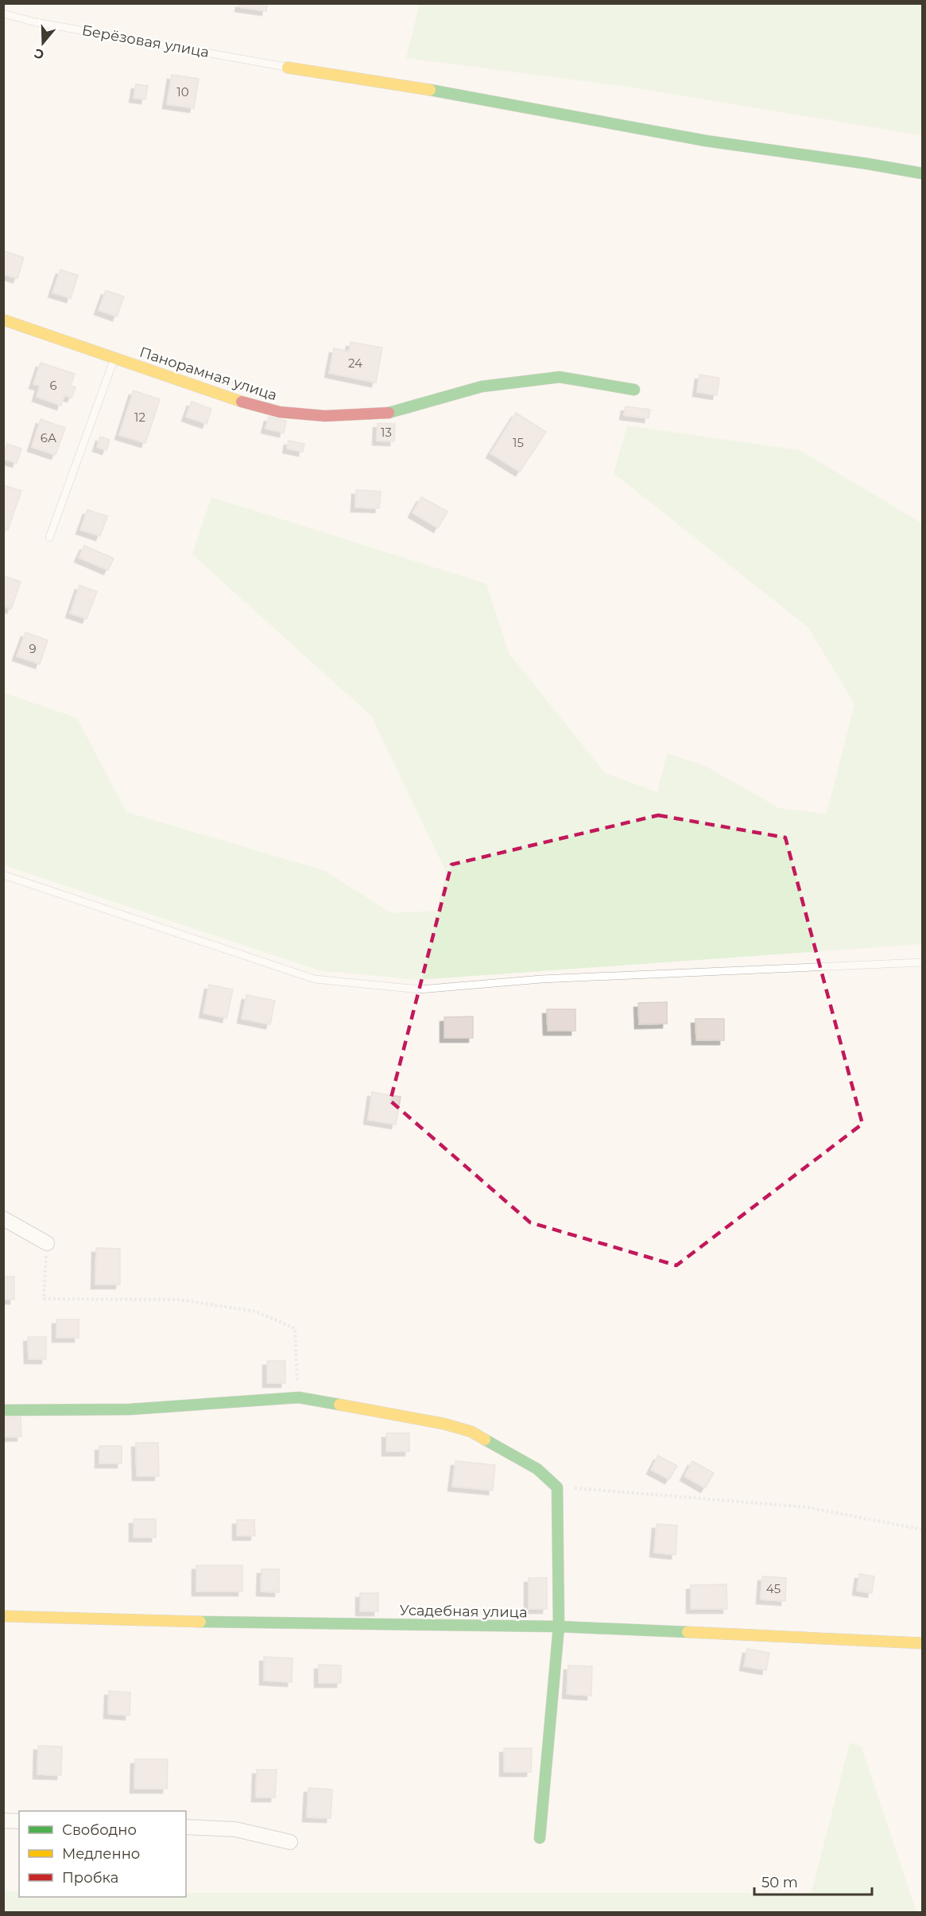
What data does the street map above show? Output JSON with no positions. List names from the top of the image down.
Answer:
{
  "streets": {
    "street": ["Панорамная улица", "Усадебная улица"],
    "lane": ["Берёзовая улица"]
  },
  "house_numbers": [
    "10",
    "24",
    "6",
    "12",
    "13",
    "6А",
    "15",
    "9",
    "45"
  ],
  "legend": ["Свободно", "Медленно", "Пробка"],
  "scale_bar": "50 m",
  "north": "bottom"
}
